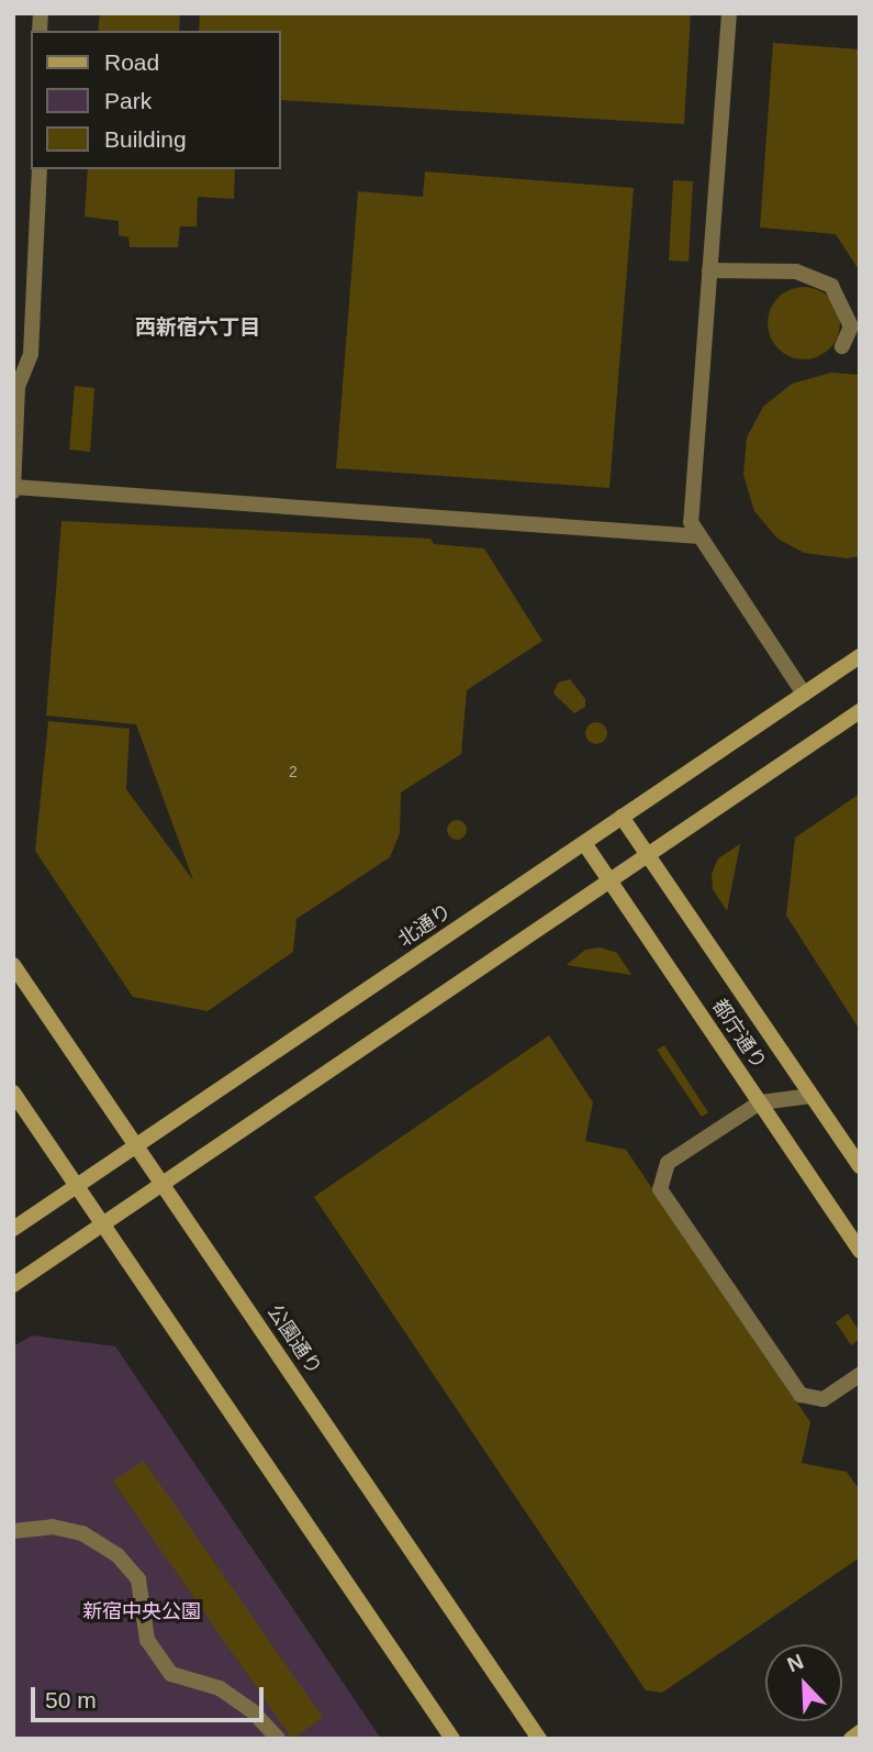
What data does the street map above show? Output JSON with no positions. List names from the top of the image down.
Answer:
{
  "streets": {
    "main road": ["北通り", "都庁通り", "公園通り"]
  },
  "crossings": [
    ["北通り", "都庁通り"],
    ["北通り", "公園通り"]
  ],
  "districts": ["西新宿六丁目"],
  "parks": ["新宿中央公園"],
  "house_numbers": ["2"],
  "legend": ["Road", "Park", "Building"],
  "scale_bar": "50 m",
  "north": "top left"
}
